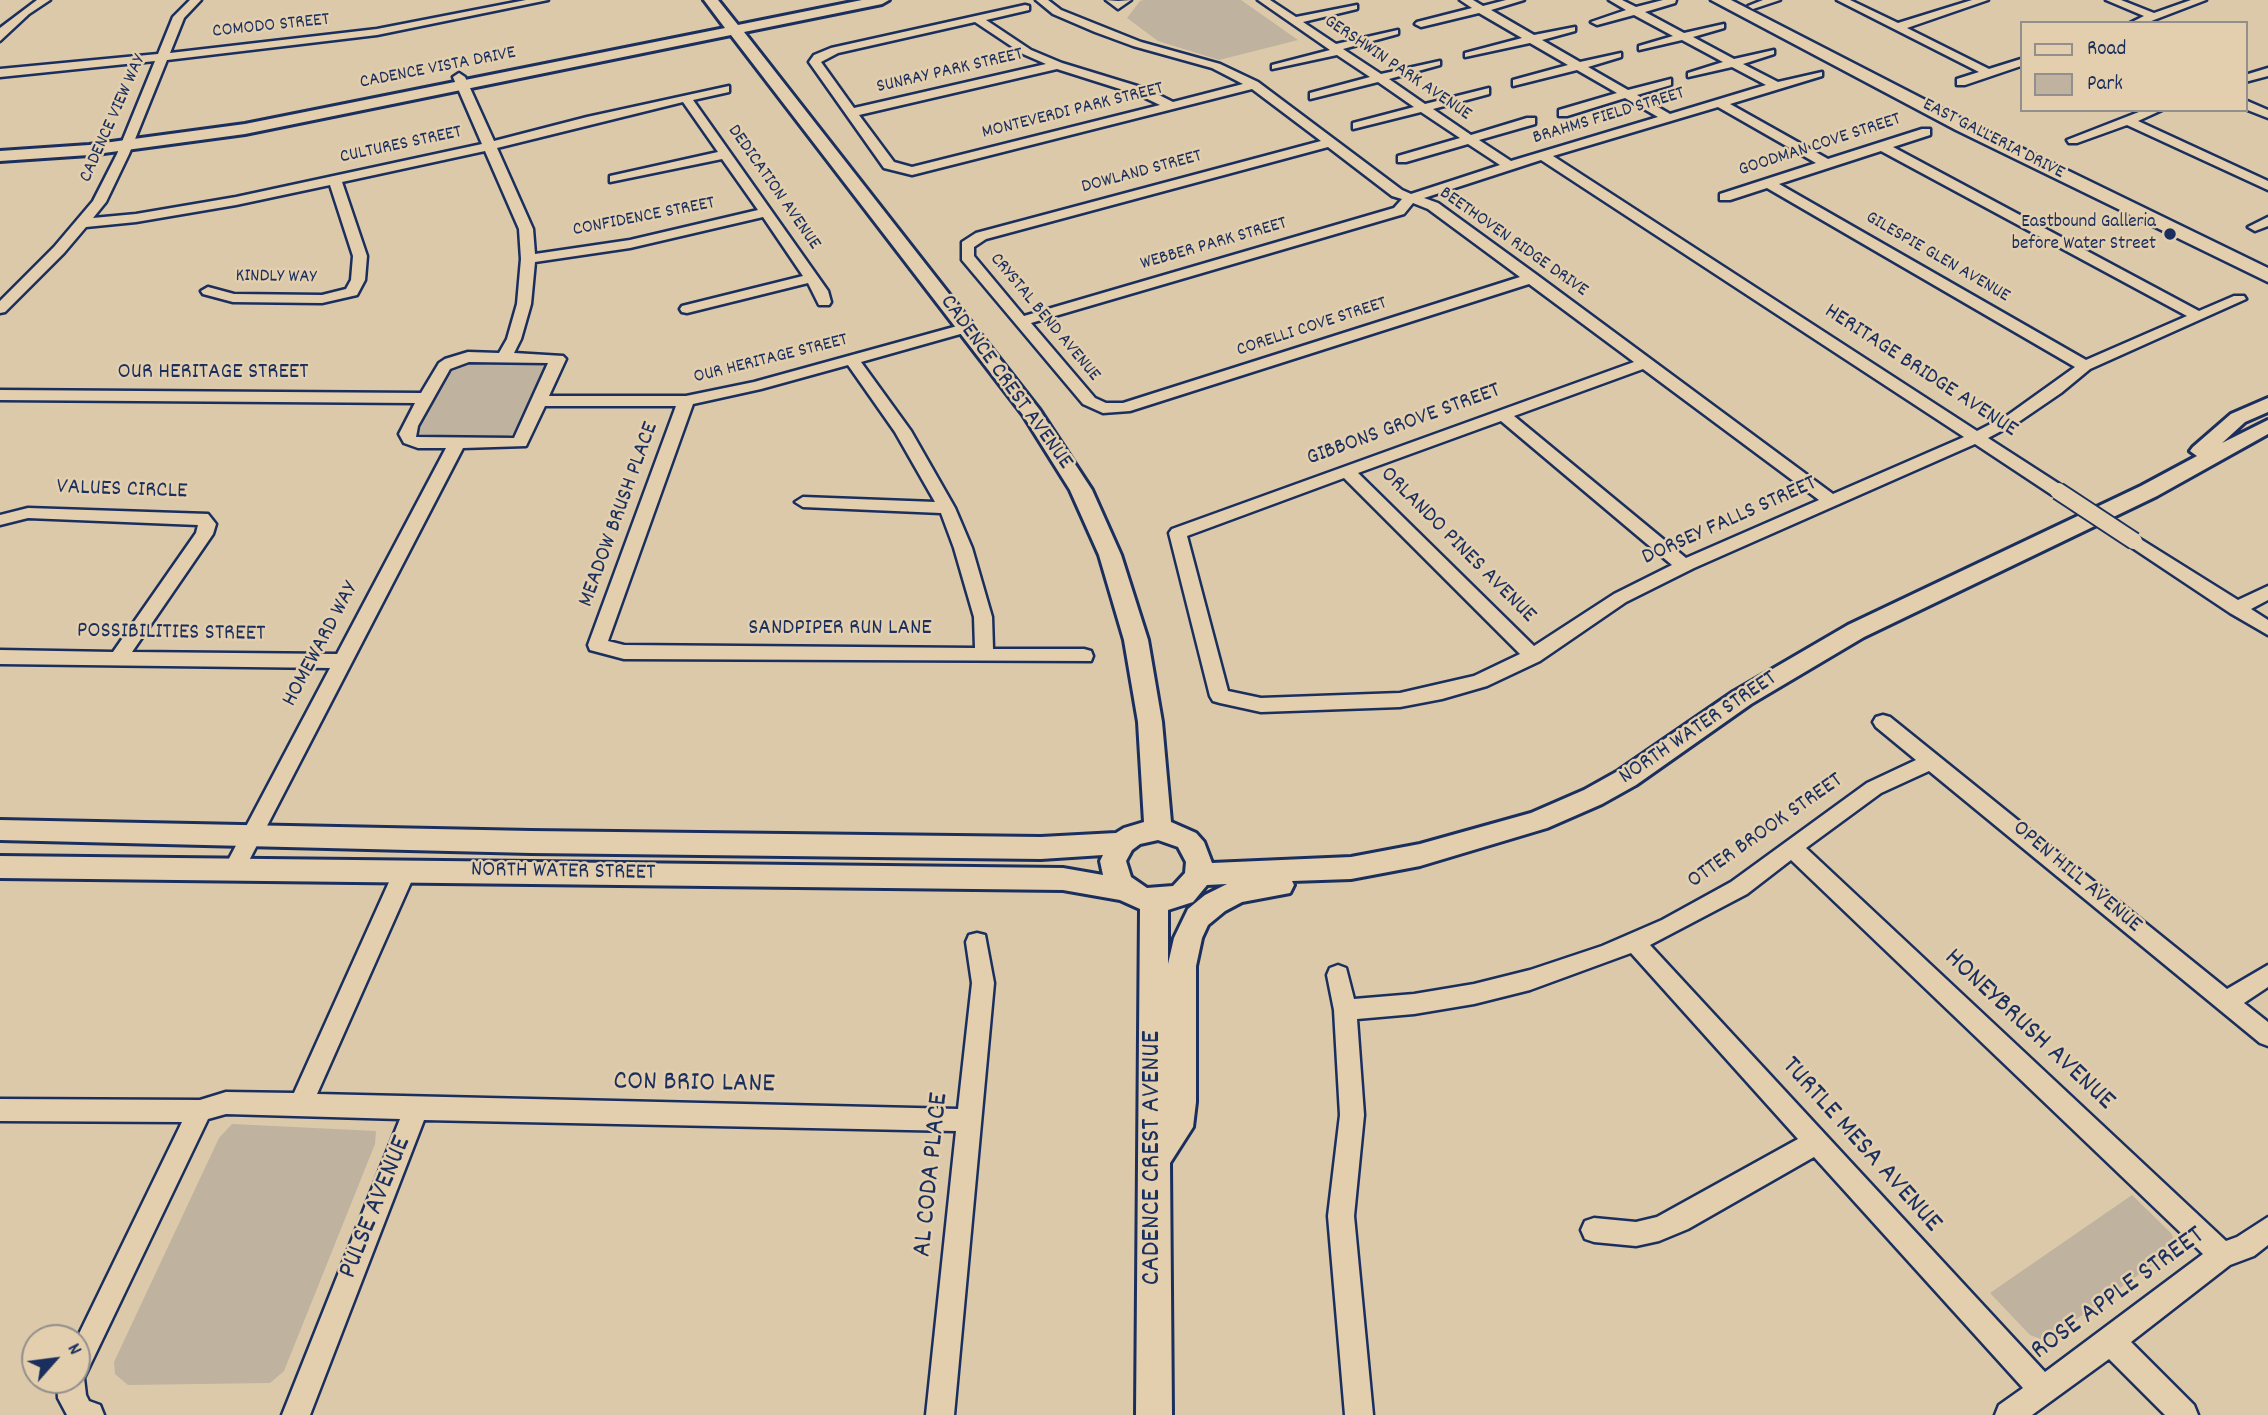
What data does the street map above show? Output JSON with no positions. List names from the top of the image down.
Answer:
{
  "streets": {
    "main road": ["EAST GALLERIA DRIVE"],
    "street": [
      "COMODO STREET",
      "CADENCE VISTA DRIVE",
      "GERSHWIN PARK AVENUE",
      "SUNRAY PARK STREET",
      "MONTEVERDI PARK STREET",
      "BRAHMS FIELD STREET",
      "CADENCE VIEW WAY",
      "CULTURES STREET",
      "GOODMAN COVE STREET",
      "DOWLAND STREET",
      "DEDICATION AVENUE",
      "CONFIDENCE STREET",
      "BEETHOVEN RIDGE DRIVE",
      "WEBBER PARK STREET",
      "GILESPIE GLEN AVENUE",
      "KINDLY WAY",
      "CRYSTAL BEND AVENUE",
      "CORELLI COVE STREET",
      "OUR HERITAGE STREET",
      "HERITAGE BRIDGE AVENUE",
      "CADENCE CREST AVENUE",
      "GIBBONS GROVE STREET",
      "VALUES CIRCLE",
      "MEADOW BRUSH PLACE",
      "DORSEY FALLS STREET",
      "ORLANDO PINES AVENUE",
      "SANDPIPER RUN LANE",
      "POSSIBILITIES STREET",
      "HOMEWARD WAY",
      "NORTH WATER STREET",
      "OTTER BROOK STREET",
      "OPEN HILL AVENUE",
      "HONEYBRUSH AVENUE",
      "CON BRIO LANE",
      "TURTLE MESA AVENUE",
      "AL CODA PLACE",
      "PULSE AVENUE",
      "ROSE APPLE STREET"
    ]
  },
  "crossings": [
    ["COMODO STREET", "CADENCE VIEW WAY"],
    ["CADENCE VISTA DRIVE", "CADENCE VIEW WAY"],
    ["CADENCE VISTA DRIVE", "CADENCE CREST AVENUE"],
    ["GERSHWIN PARK AVENUE", "BRAHMS FIELD STREET"],
    ["SUNRAY PARK STREET", "MONTEVERDI PARK STREET"],
    ["MONTEVERDI PARK STREET", "BEETHOVEN RIDGE DRIVE"],
    ["BRAHMS FIELD STREET", "BEETHOVEN RIDGE DRIVE"],
    ["BRAHMS FIELD STREET", "WEBBER PARK STREET"],
    ["BRAHMS FIELD STREET", "HERITAGE BRIDGE AVENUE"],
    ["CADENCE VIEW WAY", "CULTURES STREET"],
    ["CULTURES STREET", "DEDICATION AVENUE"],
    ["CULTURES STREET", "KINDLY WAY"],
    ["GOODMAN COVE STREET", "GILESPIE GLEN AVENUE"],
    ["DOWLAND STREET", "BEETHOVEN RIDGE DRIVE"],
    ["DOWLAND STREET", "CRYSTAL BEND AVENUE"],
    ["DEDICATION AVENUE", "CONFIDENCE STREET"],
    ["BEETHOVEN RIDGE DRIVE", "WEBBER PARK STREET"],
    ["BEETHOVEN RIDGE DRIVE", "CORELLI COVE STREET"],
    ["BEETHOVEN RIDGE DRIVE", "GIBBONS GROVE STREET"],
    ["BEETHOVEN RIDGE DRIVE", "DORSEY FALLS STREET"],
    ["WEBBER PARK STREET", "CRYSTAL BEND AVENUE"],
    ["GILESPIE GLEN AVENUE", "DORSEY FALLS STREET"],
    ["CRYSTAL BEND AVENUE", "CORELLI COVE STREET"],
    ["OUR HERITAGE STREET", "CADENCE CREST AVENUE"],
    ["OUR HERITAGE STREET", "MEADOW BRUSH PLACE"],
    ["HERITAGE BRIDGE AVENUE", "DORSEY FALLS STREET"],
    ["CADENCE CREST AVENUE", "NORTH WATER STREET"],
    ["GIBBONS GROVE STREET", "DORSEY FALLS STREET"],
    ["GIBBONS GROVE STREET", "ORLANDO PINES AVENUE"],
    ["VALUES CIRCLE", "POSSIBILITIES STREET"],
    ["MEADOW BRUSH PLACE", "SANDPIPER RUN LANE"],
    ["DORSEY FALLS STREET", "ORLANDO PINES AVENUE"],
    ["POSSIBILITIES STREET", "HOMEWARD WAY"],
    ["HOMEWARD WAY", "NORTH WATER STREET"],
    ["OTTER BROOK STREET", "OPEN HILL AVENUE"],
    ["OTTER BROOK STREET", "HONEYBRUSH AVENUE"],
    ["OTTER BROOK STREET", "TURTLE MESA AVENUE"],
    ["HONEYBRUSH AVENUE", "ROSE APPLE STREET"],
    ["CON BRIO LANE", "AL CODA PLACE"],
    ["CON BRIO LANE", "PULSE AVENUE"],
    ["TURTLE MESA AVENUE", "ROSE APPLE STREET"]
  ],
  "places": ["Eastbound Galleria before Water Street"],
  "legend": ["Road", "Park"],
  "north": "top right"
}
